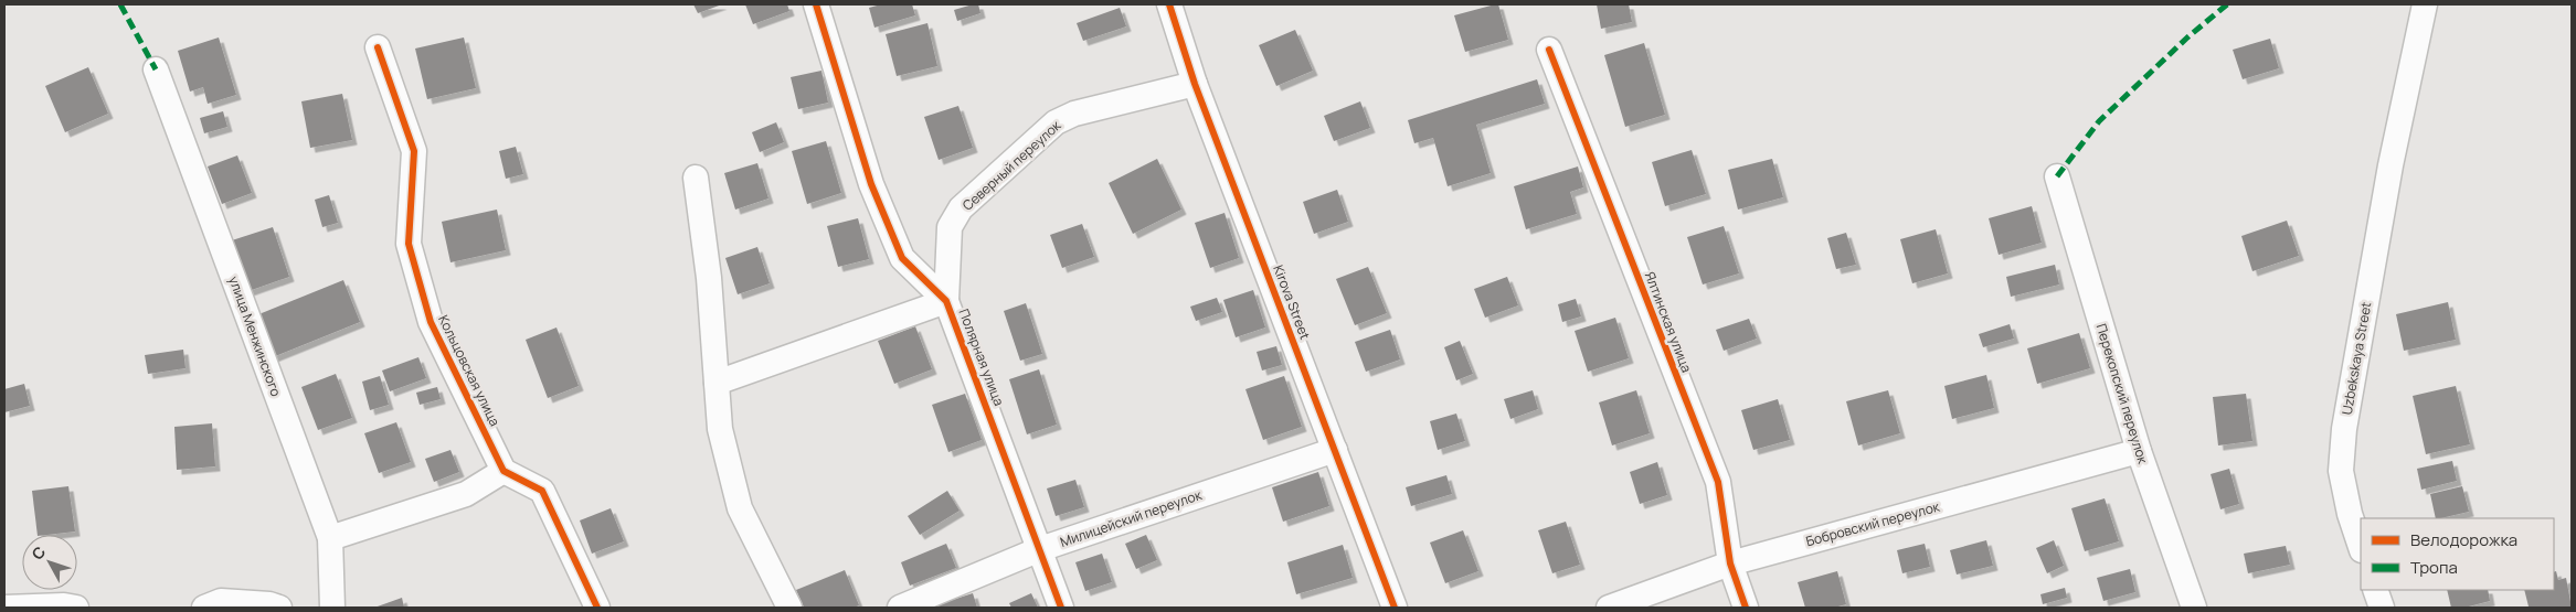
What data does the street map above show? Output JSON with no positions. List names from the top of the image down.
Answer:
{
  "streets": {
    "street": [
      "Северный переулок",
      "Kirova Street",
      "Ялтинская улица",
      "улица Менжинского",
      "Полярная улица",
      "Uzbekskaya Street",
      "Кольцовская улица",
      "Перекопский переулок",
      "Милицейский переулок",
      "Бобровский переулок"
    ]
  },
  "crossings": [
    ["Северный переулок", "Kirova Street"],
    ["Северный переулок", "Полярная улица"],
    ["Kirova Street", "Милицейский переулок"],
    ["Ялтинская улица", "Бобровский переулок"],
    ["Полярная улица", "Милицейский переулок"],
    ["Перекопский переулок", "Бобровский переулок"]
  ],
  "legend": ["Велодорожка", "Тропа"],
  "north": "top left"
}
